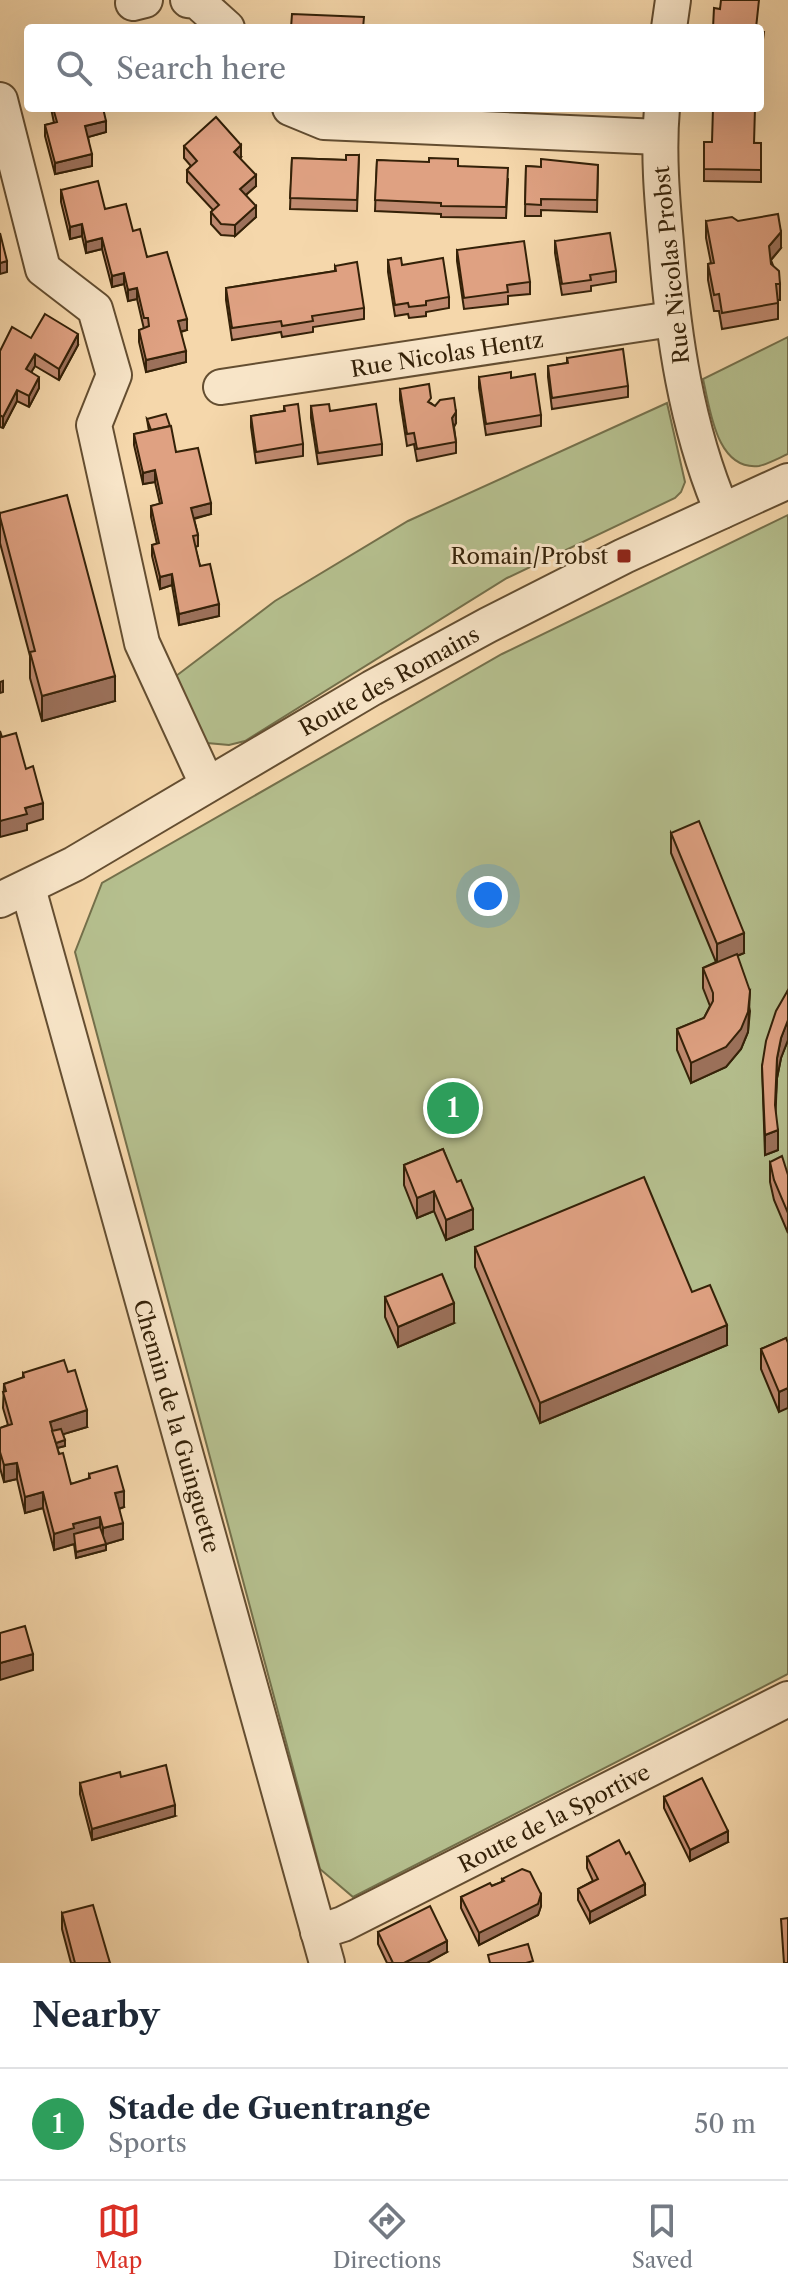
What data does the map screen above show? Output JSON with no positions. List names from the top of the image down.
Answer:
{
  "streets": {
    "street": [
      "Rue Nicolas Probst",
      "Rue Nicolas Hentz",
      "Route des Romains",
      "Chemin de la Guinguette",
      "Route de la Sportive"
    ]
  },
  "crossings": [
    ["Rue Nicolas Probst", "Rue Nicolas Hentz"],
    ["Rue Nicolas Probst", "Route des Romains"],
    ["Route des Romains", "Chemin de la Guinguette"],
    ["Chemin de la Guinguette", "Route de la Sportive"]
  ],
  "places": {
    "transit": ["Romain/Probst"]
  },
  "page": {
    "search": "Search here",
    "pins": "1",
    "heading": "Nearby",
    "list": [
      {
        "mark": "1",
        "name": "Stade de Guentrange",
        "note": "Sports",
        "value": "50 m"
      }
    ],
    "nav": ["Map", "Directions", "Saved"]
  }
}
